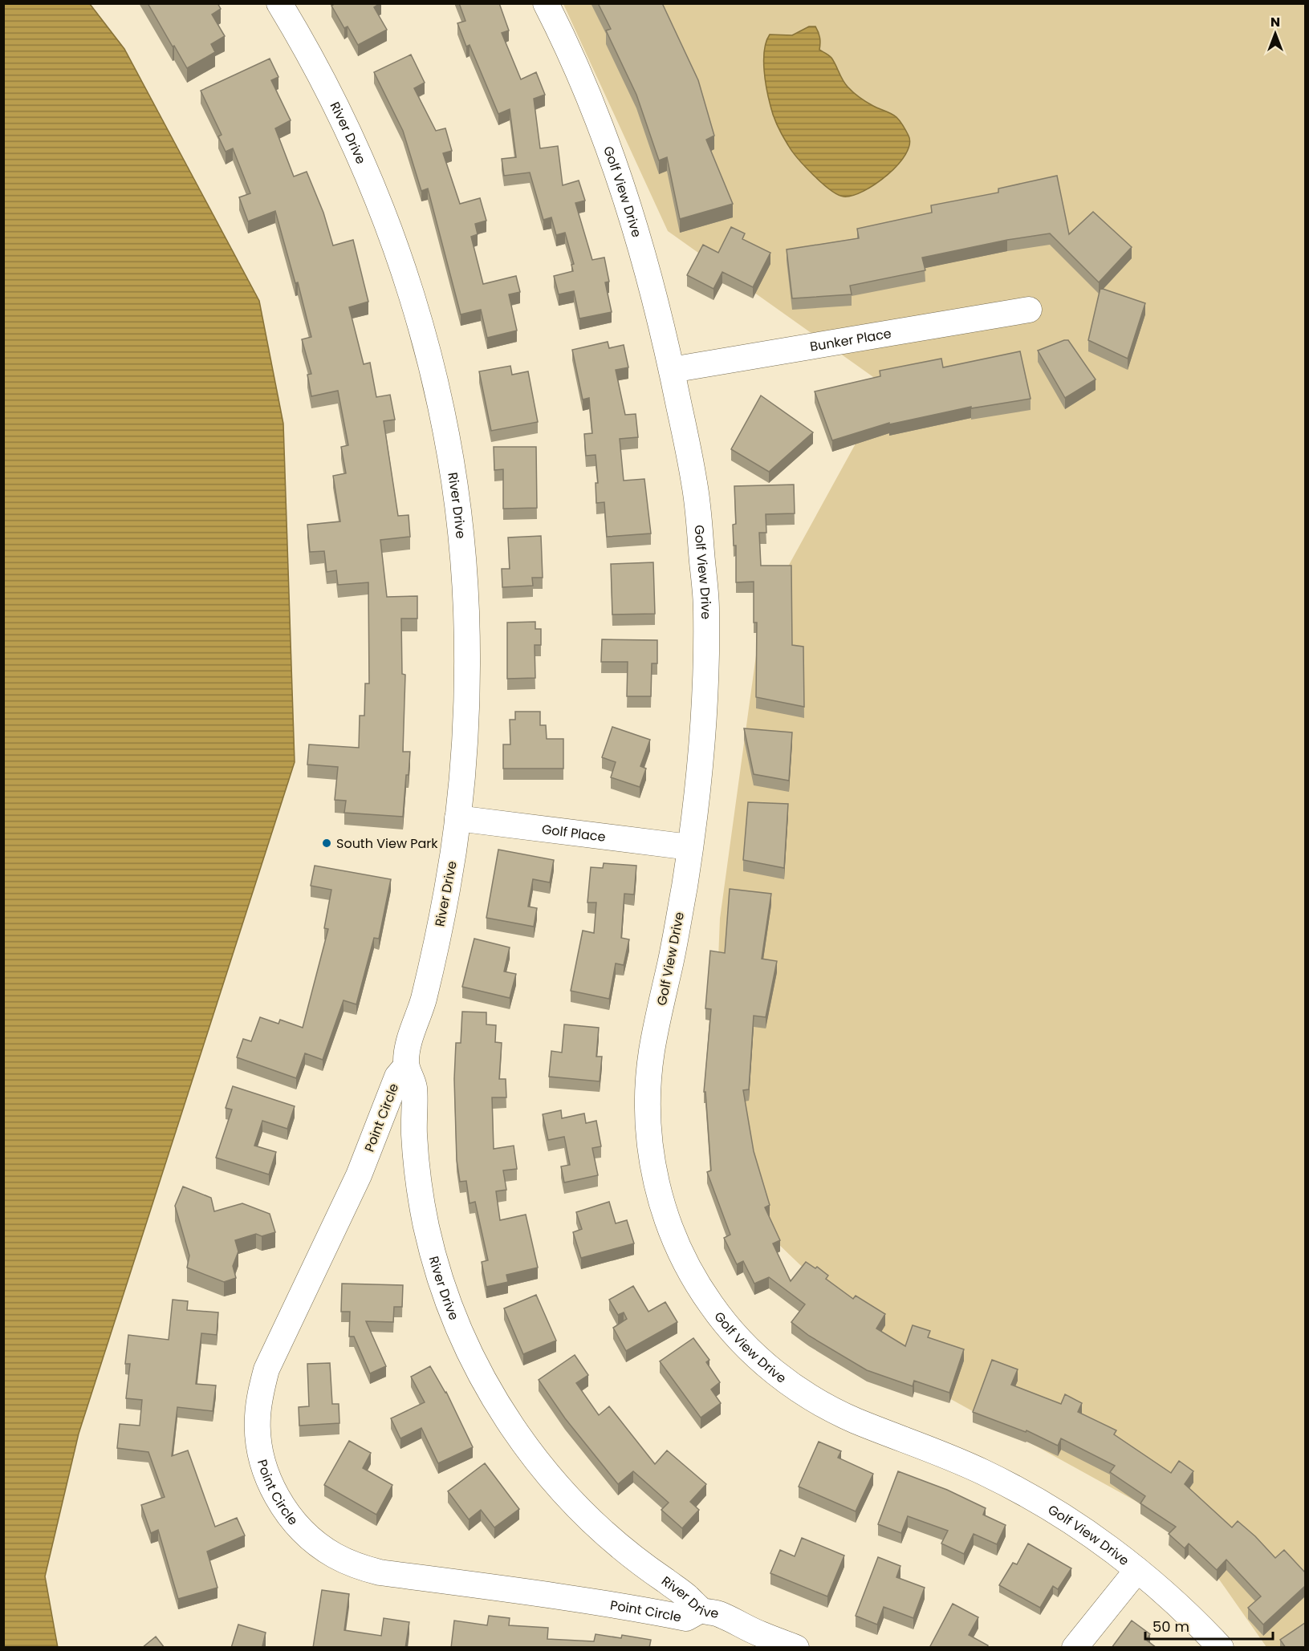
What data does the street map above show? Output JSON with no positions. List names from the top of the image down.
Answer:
{
  "streets": {
    "street": [
      "River Drive",
      "Golf View Drive",
      "Bunker Place",
      "Golf Place",
      "Point Circle"
    ]
  },
  "crossings": [
    ["River Drive", "Golf Place"],
    ["River Drive", "Point Circle"],
    ["Golf View Drive", "Bunker Place"],
    ["Golf View Drive", "Golf Place"]
  ],
  "places": ["South View Park"],
  "scale_bar": "50 m",
  "north": "top"
}
